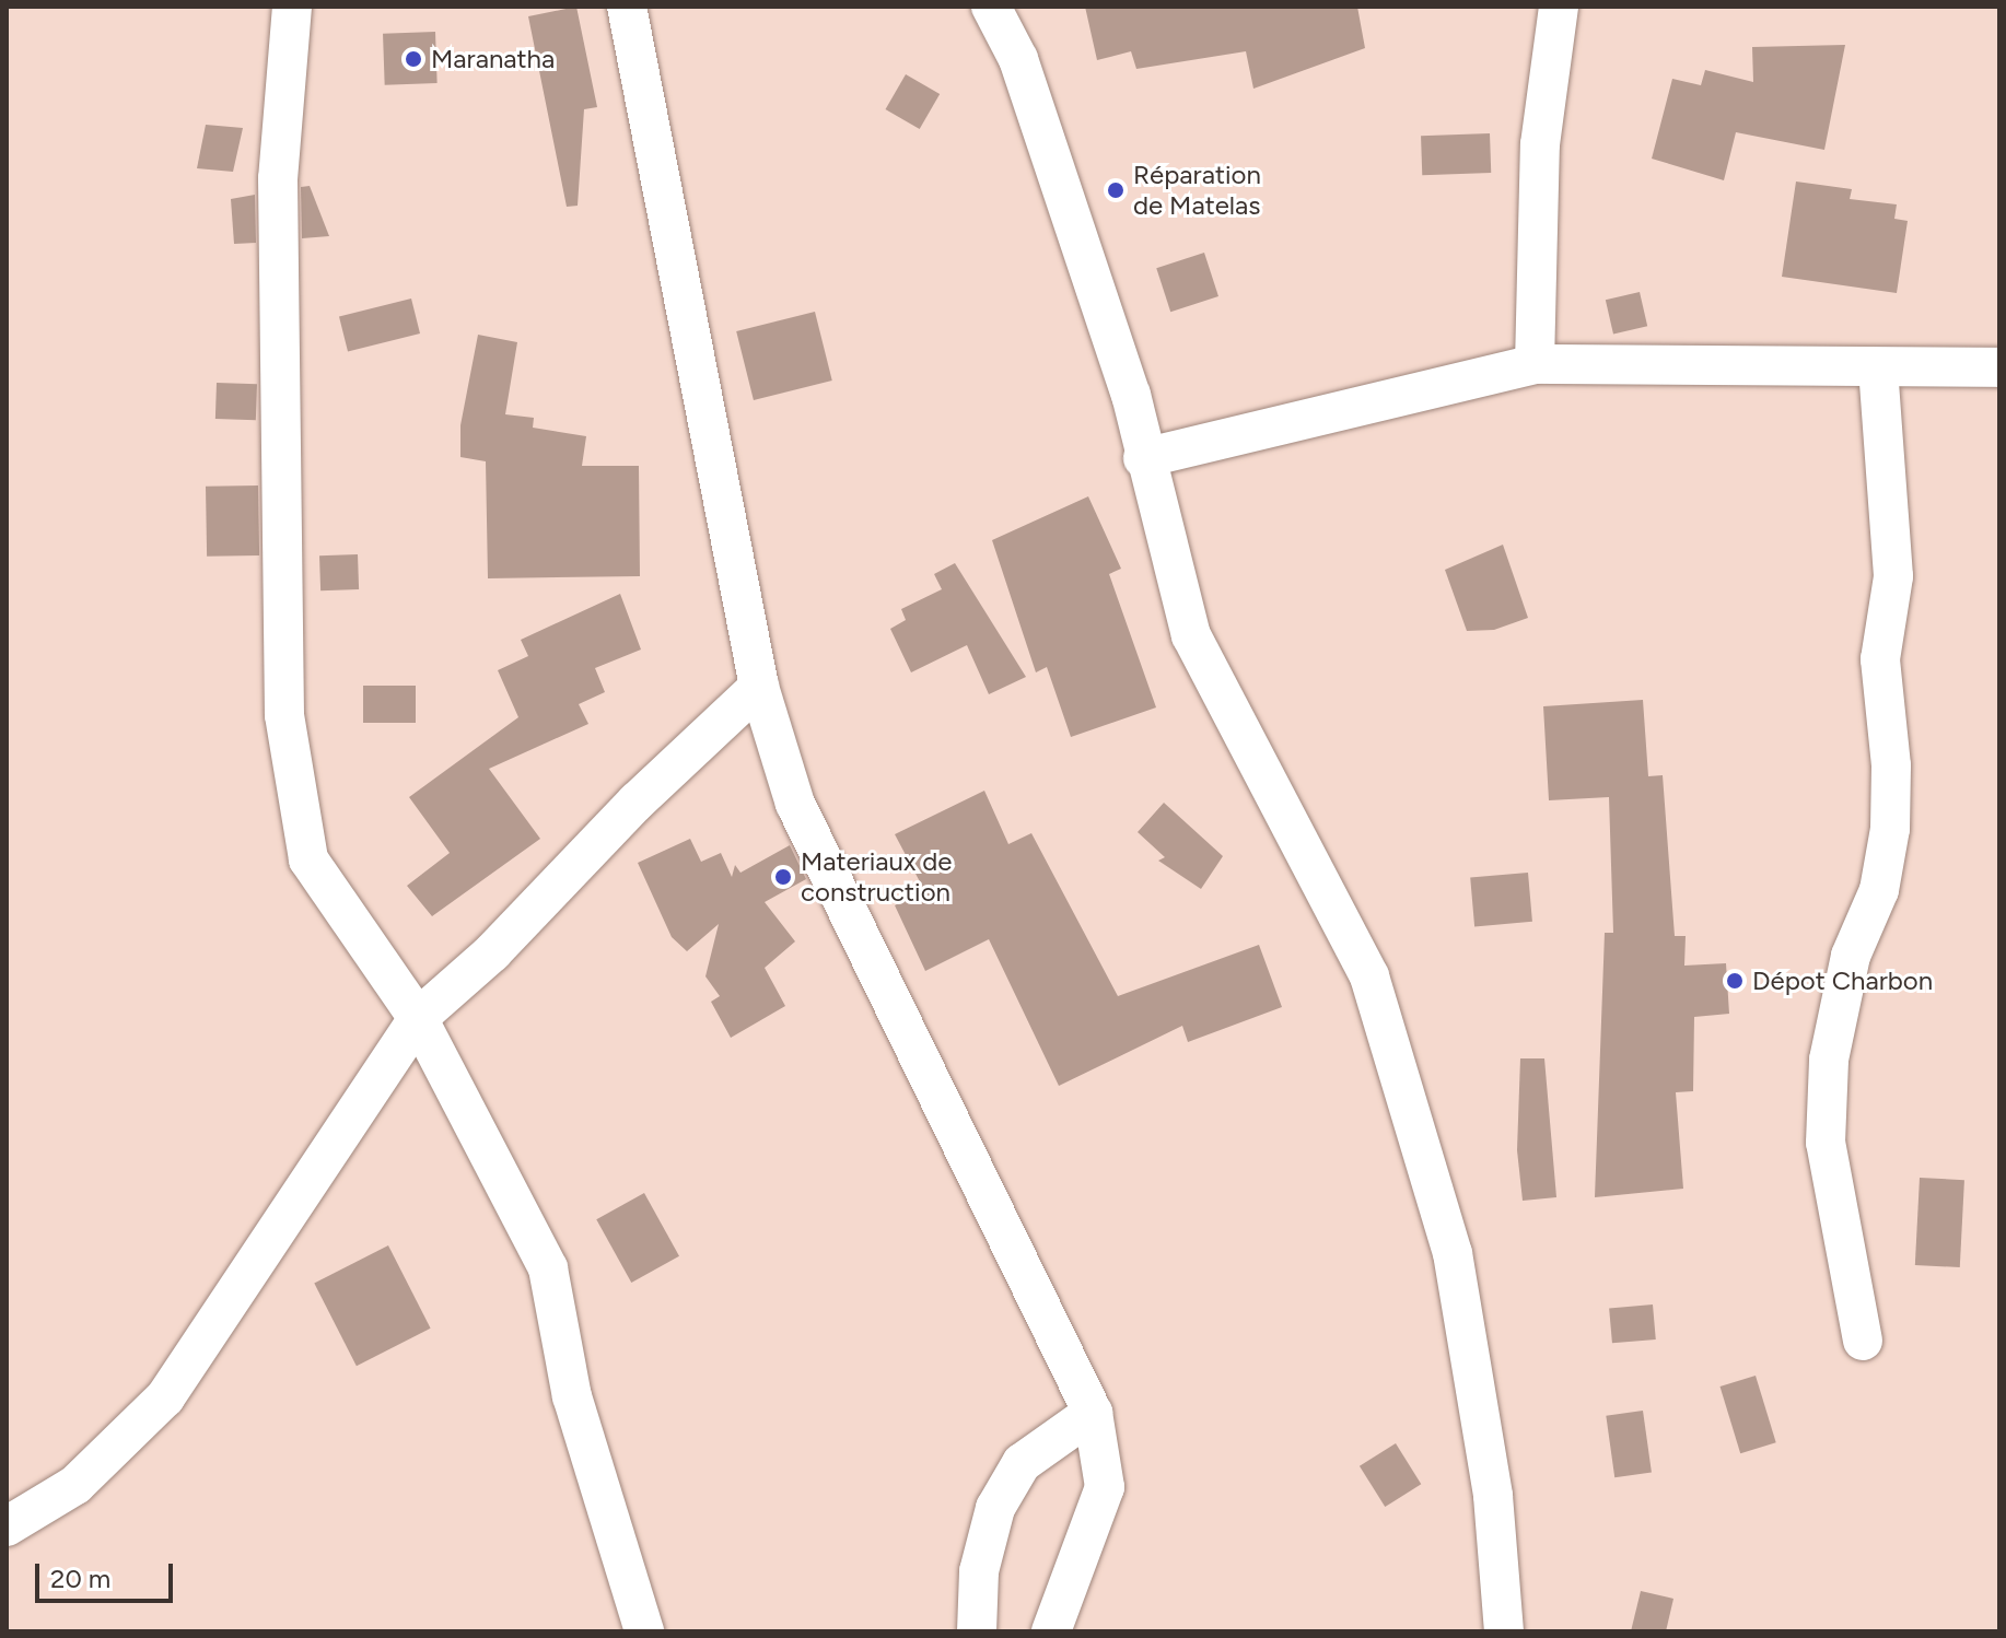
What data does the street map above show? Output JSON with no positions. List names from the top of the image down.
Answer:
{
  "places": [
    "Maranatha",
    "Réparation de Matelas",
    "Materiaux de construction",
    "Dépot Charbon"
  ],
  "scale_bar": "20 m"
}
